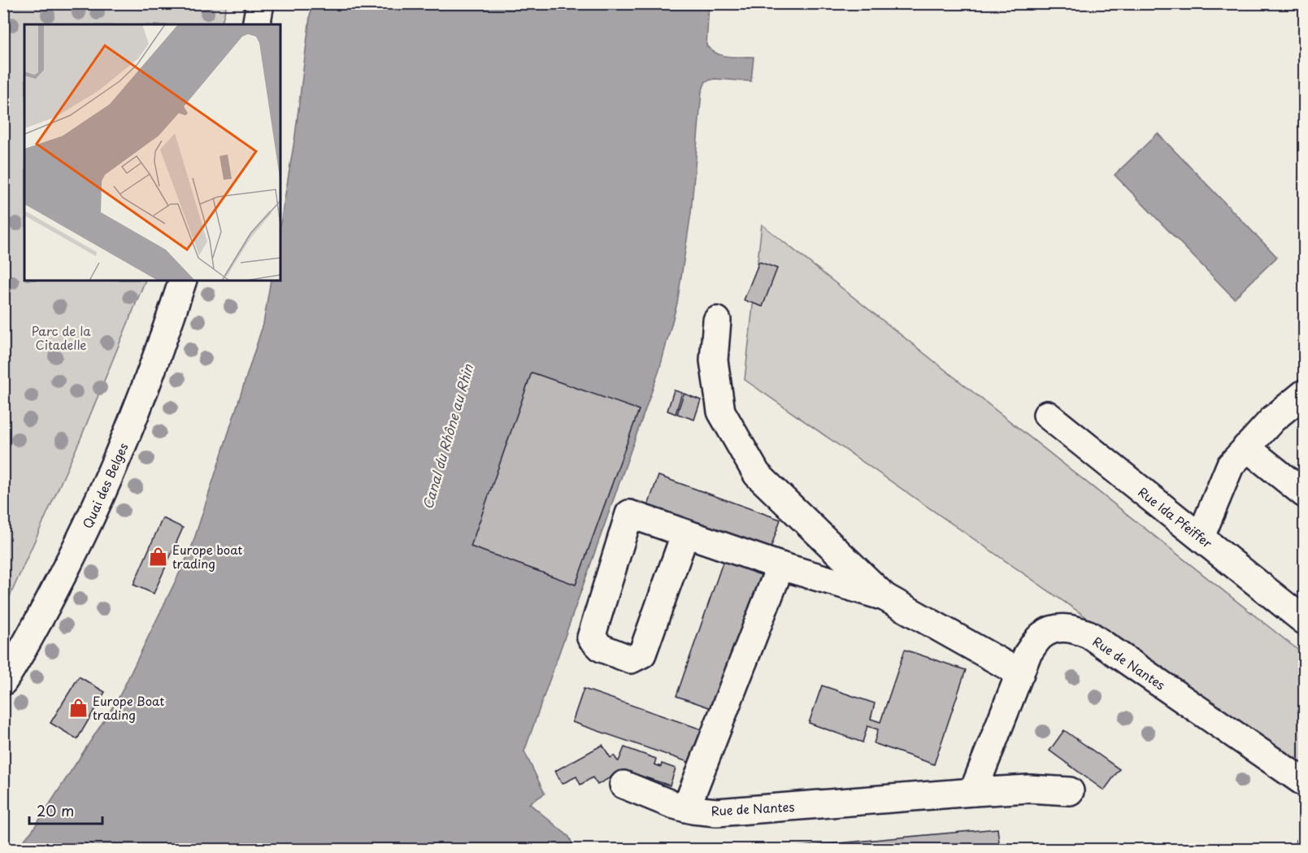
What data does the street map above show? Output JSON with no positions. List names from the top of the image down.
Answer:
{
  "streets": {
    "street": ["Quai des Belges", "Rue Ida Pfeiffer", "Rue de Nantes"]
  },
  "water": ["Canal du Rhône au Rhin"],
  "parks": ["Parc de la Citadelle"],
  "places": {
    "shop": ["Europe boat trading", "Europe Boat trading"]
  },
  "scale_bar": "20 m"
}
